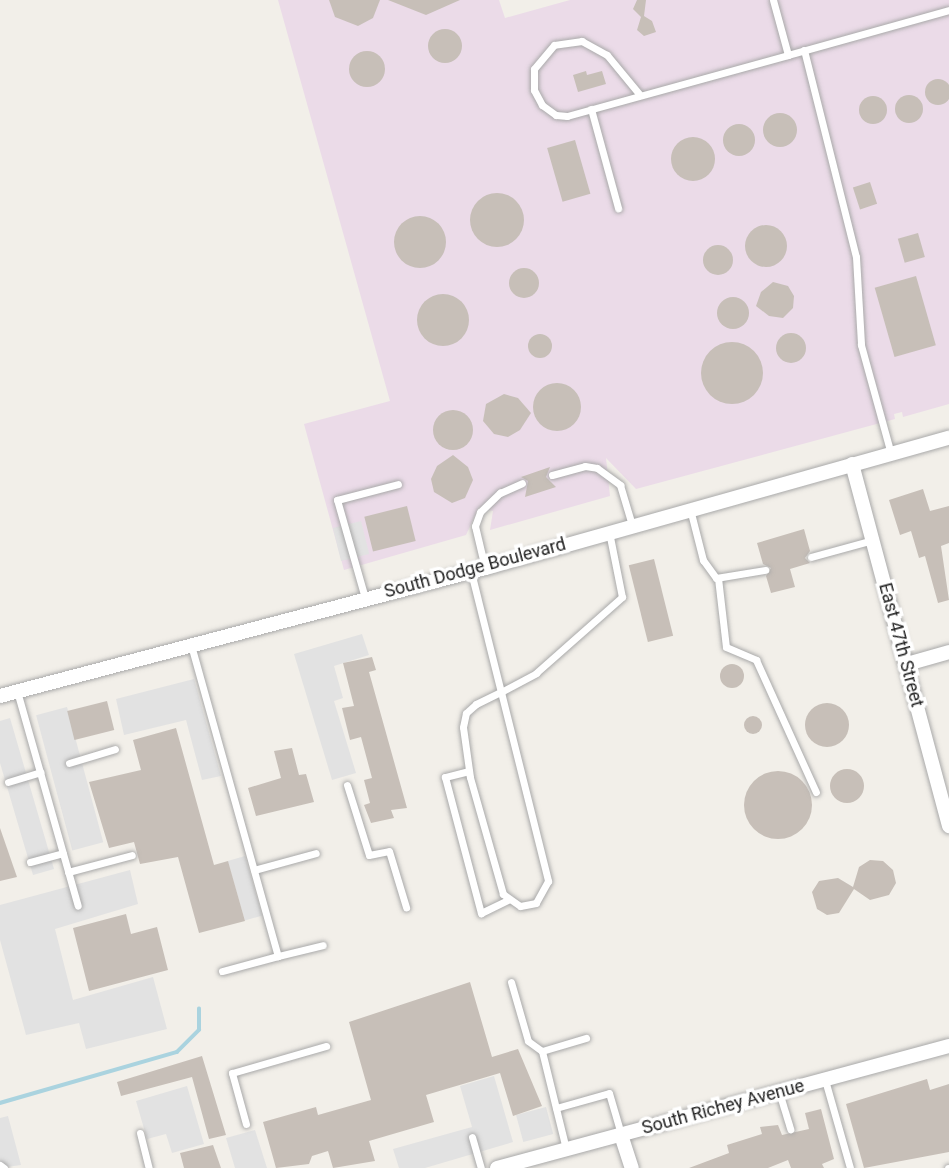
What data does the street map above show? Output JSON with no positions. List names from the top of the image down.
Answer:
{
  "streets": {
    "street": ["South Dodge Boulevard", "East 47th Street", "South Richey Avenue"]
  },
  "crossings": [
    ["South Dodge Boulevard", "East 47th Street"]
  ]
}
